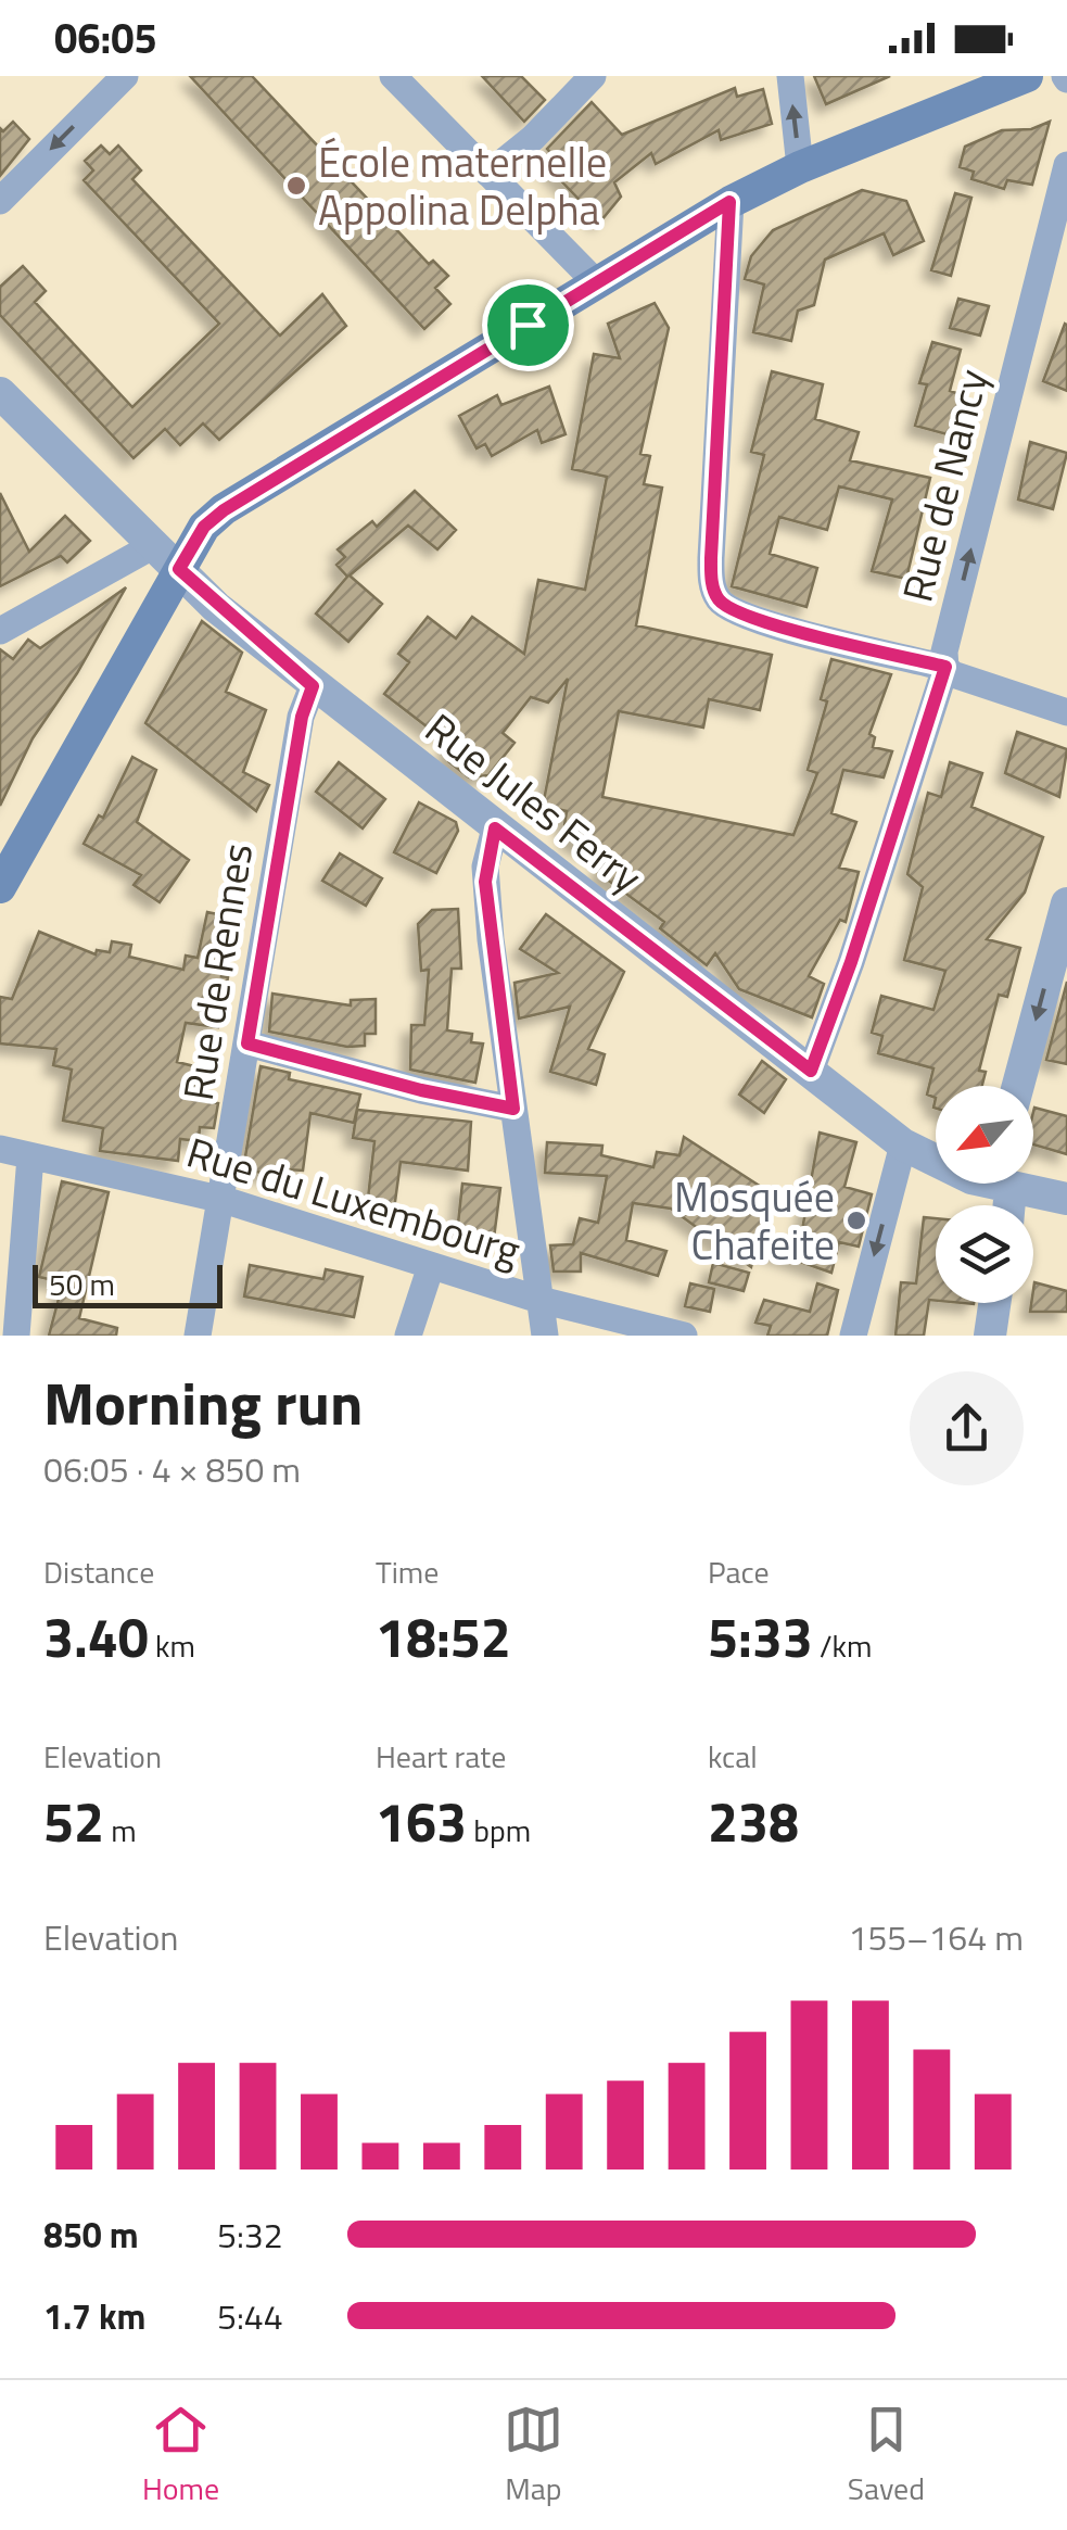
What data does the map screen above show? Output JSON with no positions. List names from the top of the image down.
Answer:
{
  "streets": {
    "street": [
      "Rue de Nancy",
      "Rue Jules Ferry",
      "Rue de Rennes",
      "Rue du Luxembourg"
    ]
  },
  "crossings": [
    ["Rue de Nancy", "Rue Jules Ferry"],
    ["Rue Jules Ferry", "Rue de Rennes"],
    ["Rue de Rennes", "Rue du Luxembourg"]
  ],
  "one_way": ["Rue de Nancy"],
  "places": ["École maternelle Appolina Delpha", "Mosquée Chafeite"],
  "scale_bar": "50 m",
  "north": "bottom left",
  "page": {
    "status": "06:05",
    "scale": "50 m",
    "heading": ["Morning run", "06:05 · 4 × 850 m"],
    "stats": [
      ["Distance", "3.40 km"],
      ["Time", "18:52"],
      ["Pace", "5:33 /km"],
      ["Elevation", "52 m"],
      ["Heart rate", "163 bpm"],
      ["kcal", "238"]
    ],
    "chart": ["Elevation", "155–164 m"],
    "list": [
      {
        "name": "850 m",
        "note": "5:32"
      },
      {
        "name": "1.7 km",
        "note": "5:44"
      }
    ],
    "tabs": ["Home", "Map", "Saved"]
  }
}
